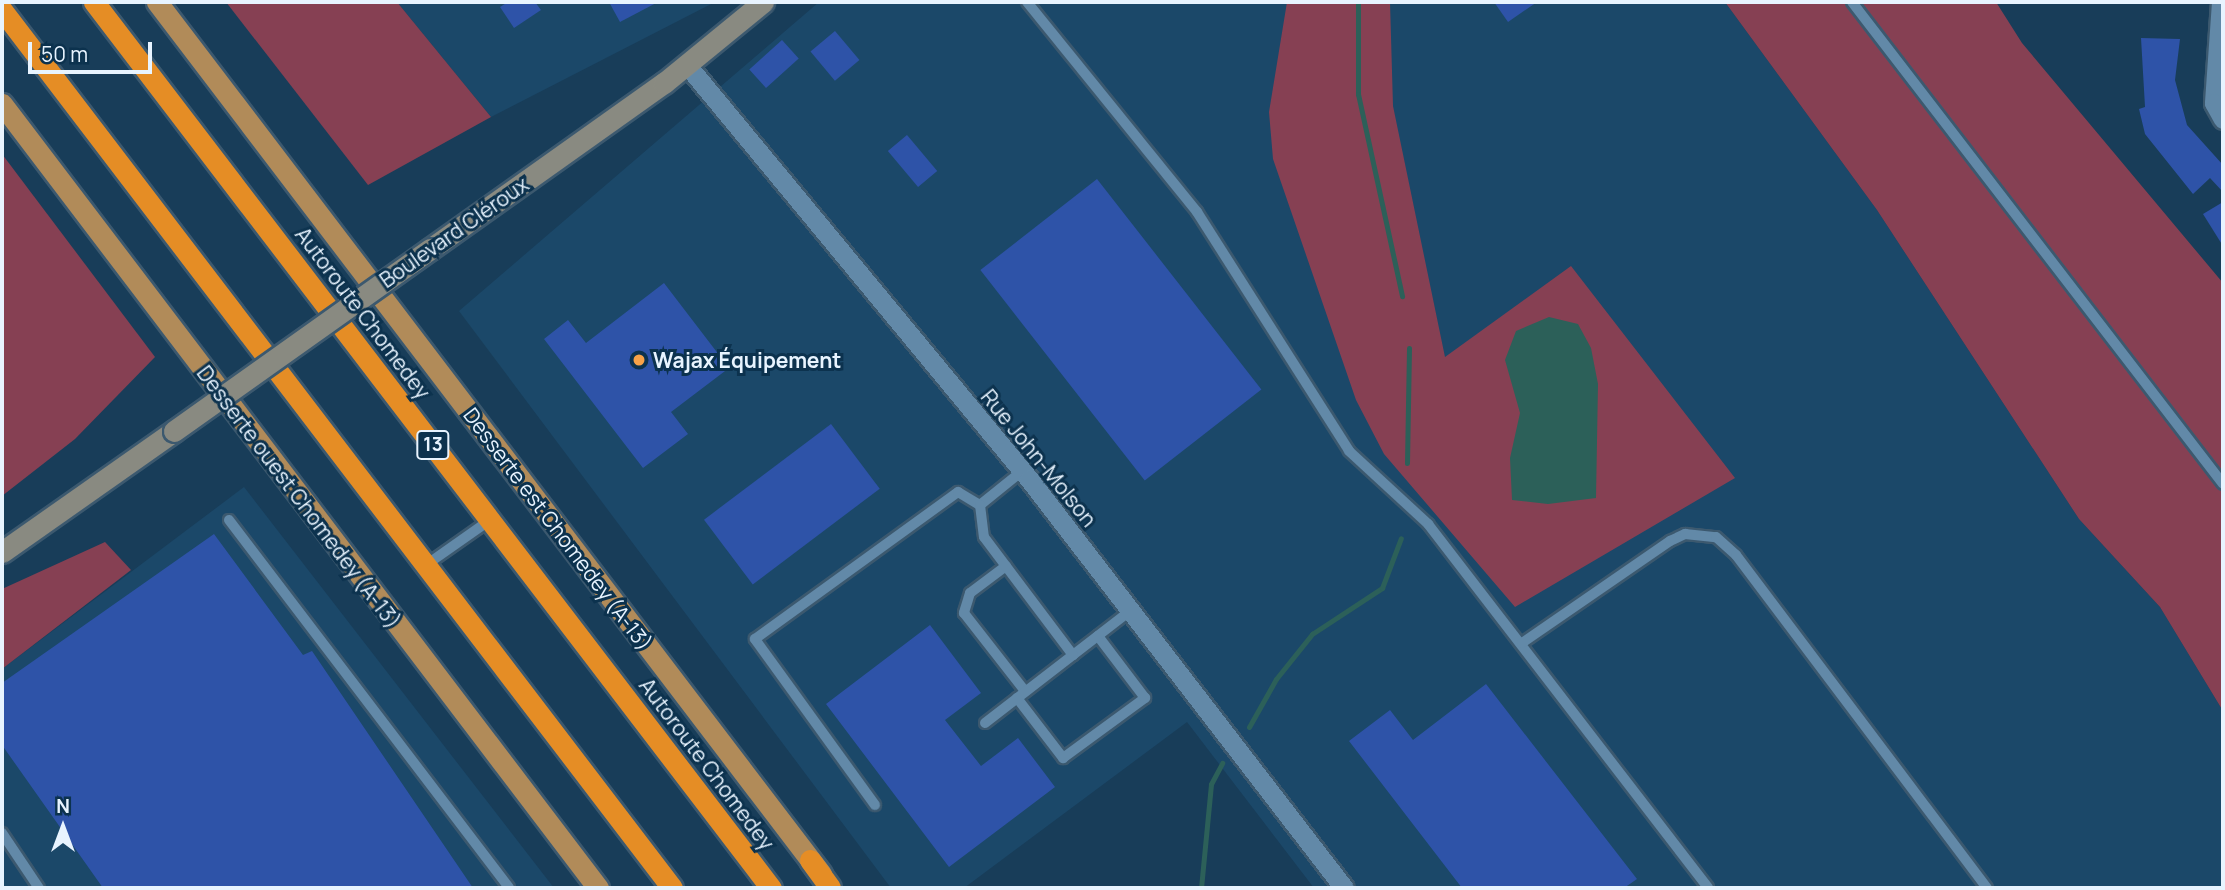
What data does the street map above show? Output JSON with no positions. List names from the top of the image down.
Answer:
{
  "streets": {
    "highway": ["Autoroute Chomedey", "13"],
    "main road": ["Desserte ouest Chomedey (A-13)", "Desserte est Chomedey (A-13)"],
    "street": ["Boulevard Cléroux", "Rue John-Molson"]
  },
  "crossings": [
    ["Boulevard Cléroux", "Rue John-Molson"]
  ],
  "places": ["Wajax Équipement"],
  "scale_bar": "50 m",
  "north": "top"
}
